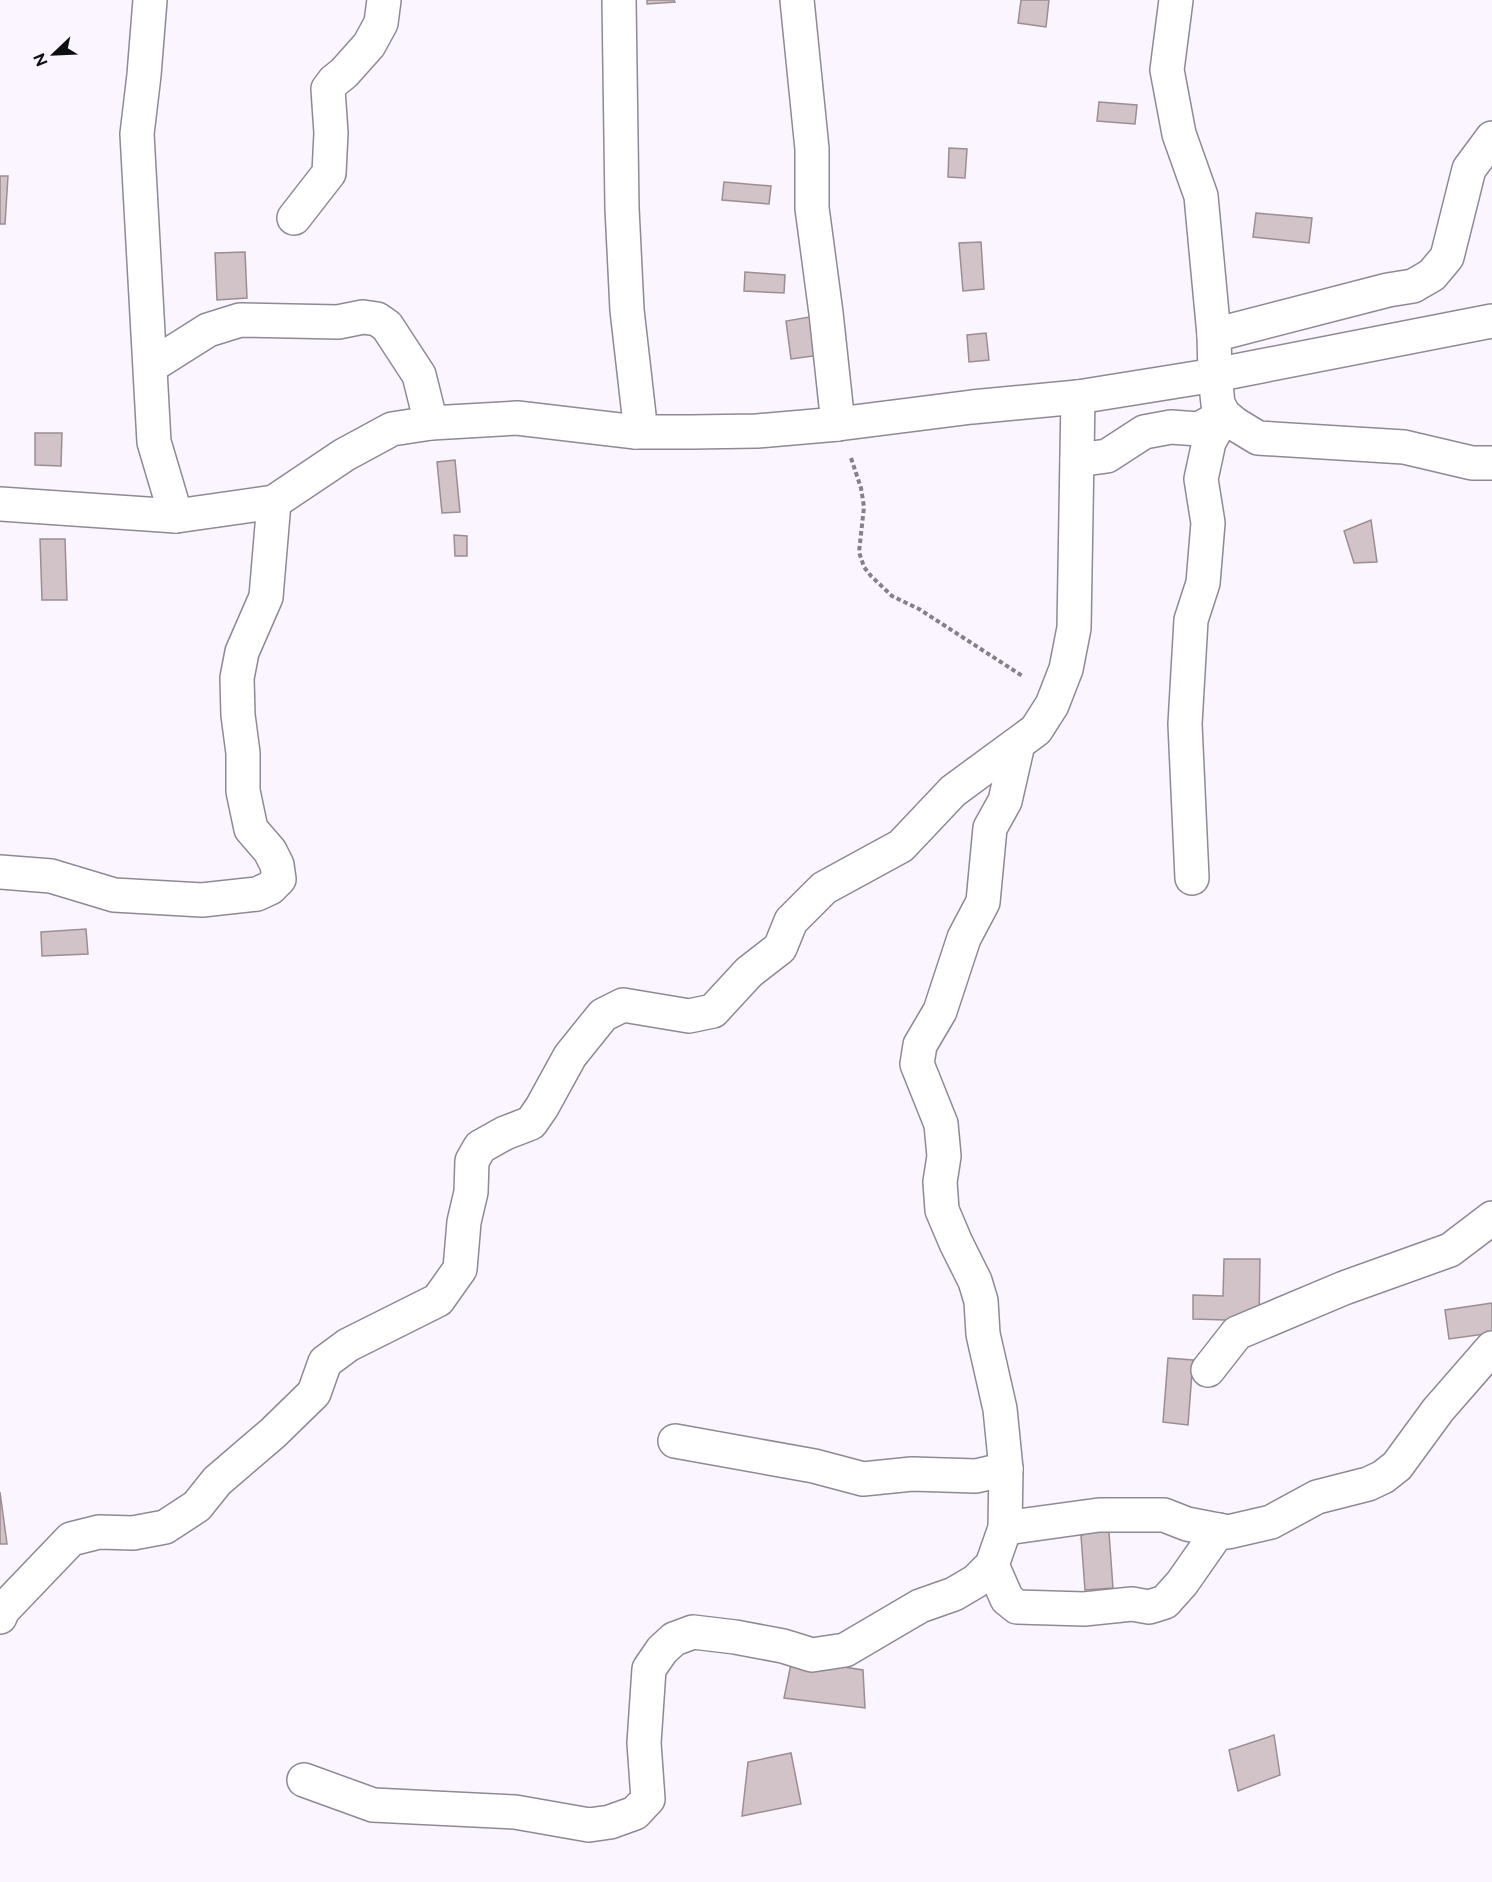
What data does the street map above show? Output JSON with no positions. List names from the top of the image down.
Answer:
{
  "north": "bottom left"
}
